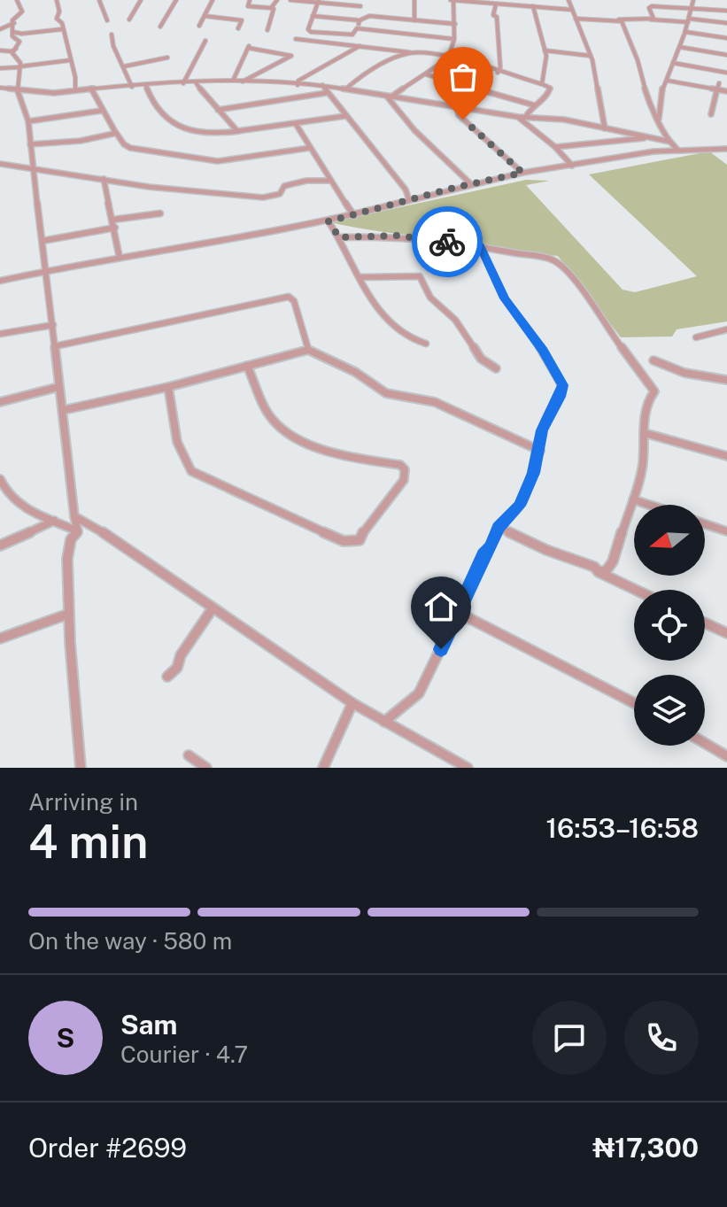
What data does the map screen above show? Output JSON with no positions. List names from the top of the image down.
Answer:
{
  "north": "left",
  "page": {
    "heading": ["4 min", "Arriving in", "16:53–16:58"],
    "panel": [
      "Sam",
      "Courier · 4.7",
      "Order #2699",
      "₦17,300"
    ],
    "bar": "On the way · 580 m",
    "round": "S"
  }
}
